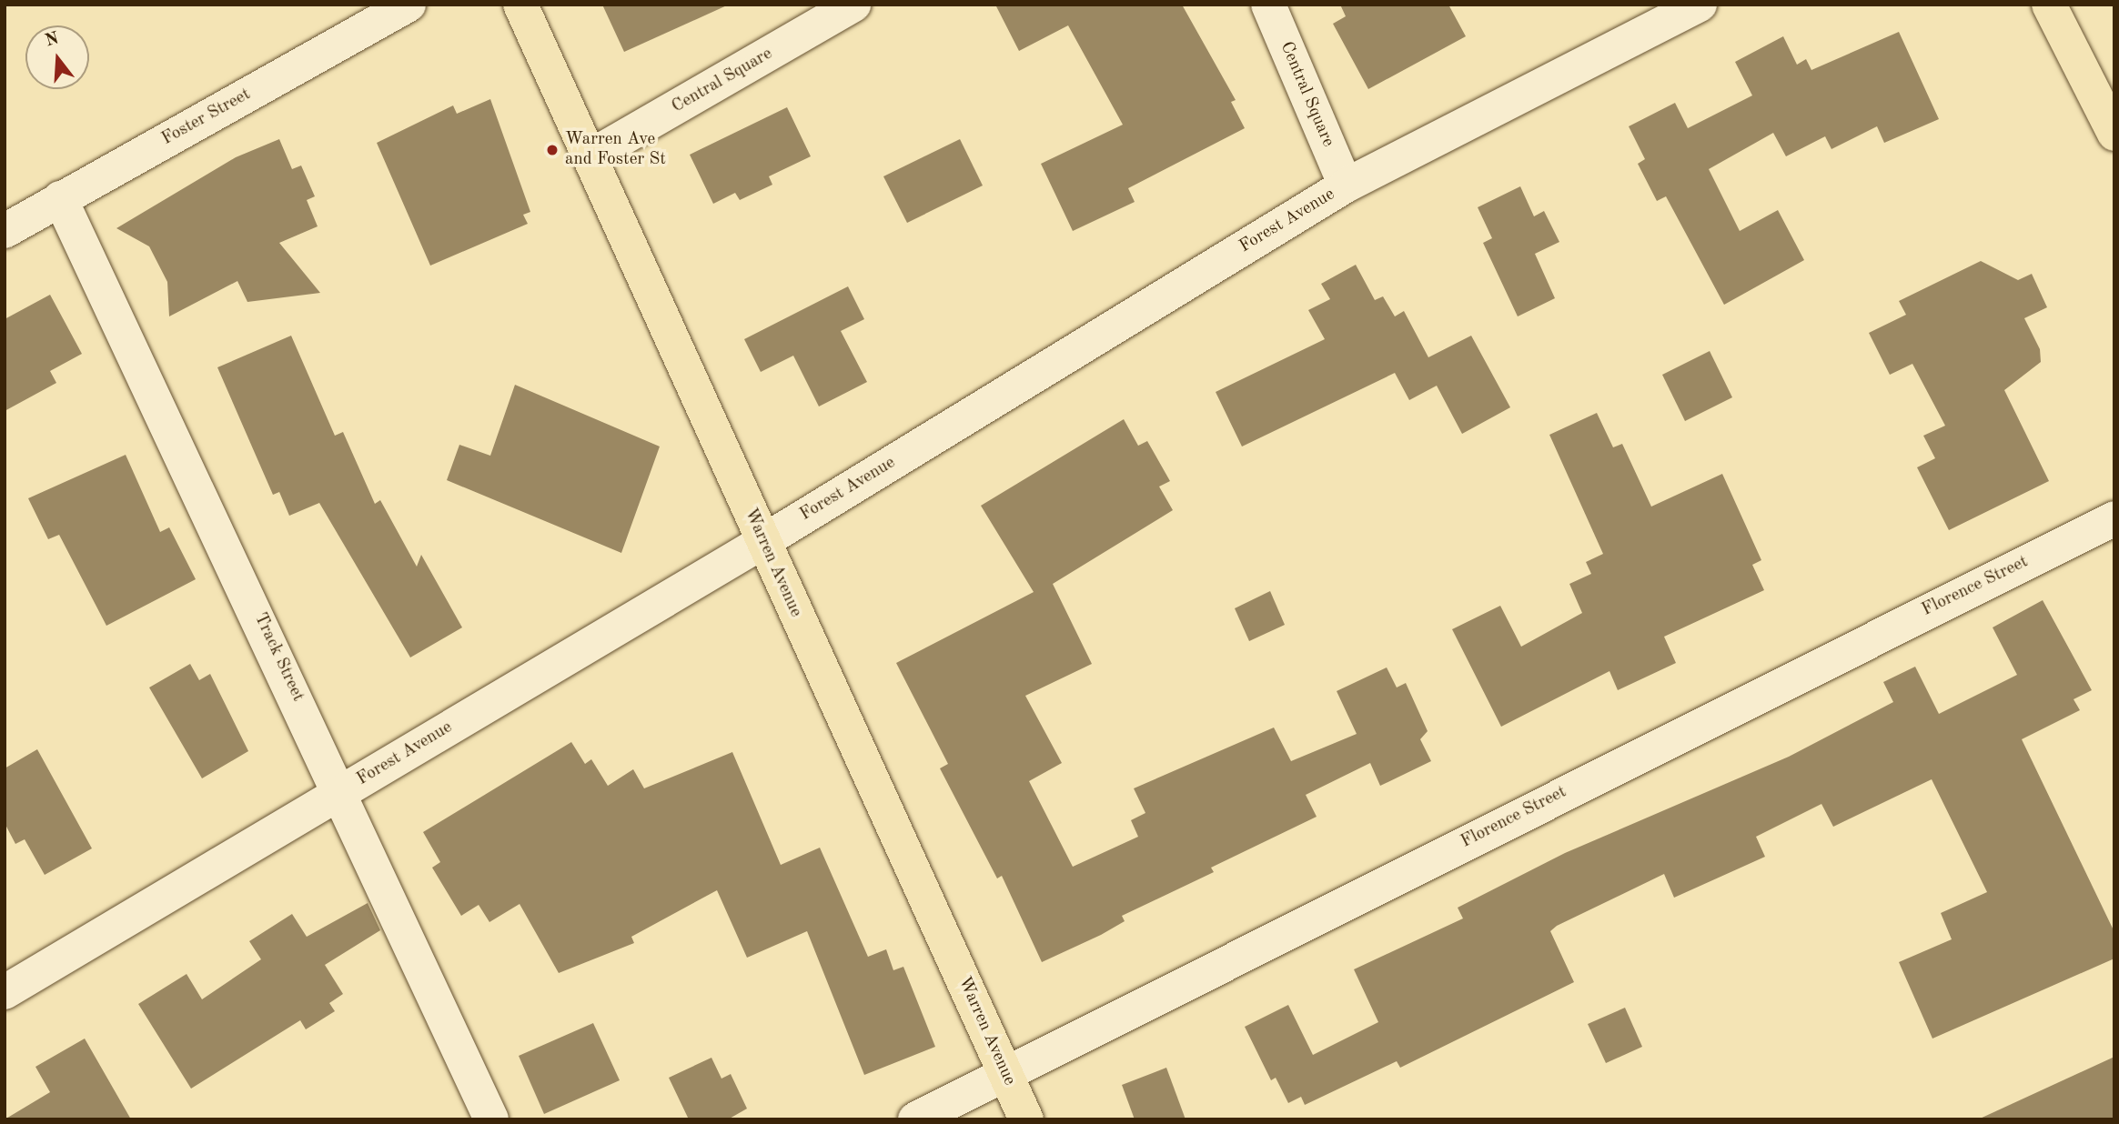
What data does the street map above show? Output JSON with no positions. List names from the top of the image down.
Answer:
{
  "streets": {
    "main road": ["Warren Avenue"],
    "street": [
      "Central Square",
      "Foster Street",
      "Forest Avenue",
      "Florence Street",
      "Track Street"
    ]
  },
  "crossings": [
    ["Central Square", "Forest Avenue"],
    ["Central Square", "Warren Avenue"],
    ["Foster Street", "Track Street"],
    ["Forest Avenue", "Warren Avenue"],
    ["Forest Avenue", "Track Street"],
    ["Warren Avenue", "Florence Street"]
  ],
  "places": ["Warren Ave and Foster St"],
  "north": "top"
}
